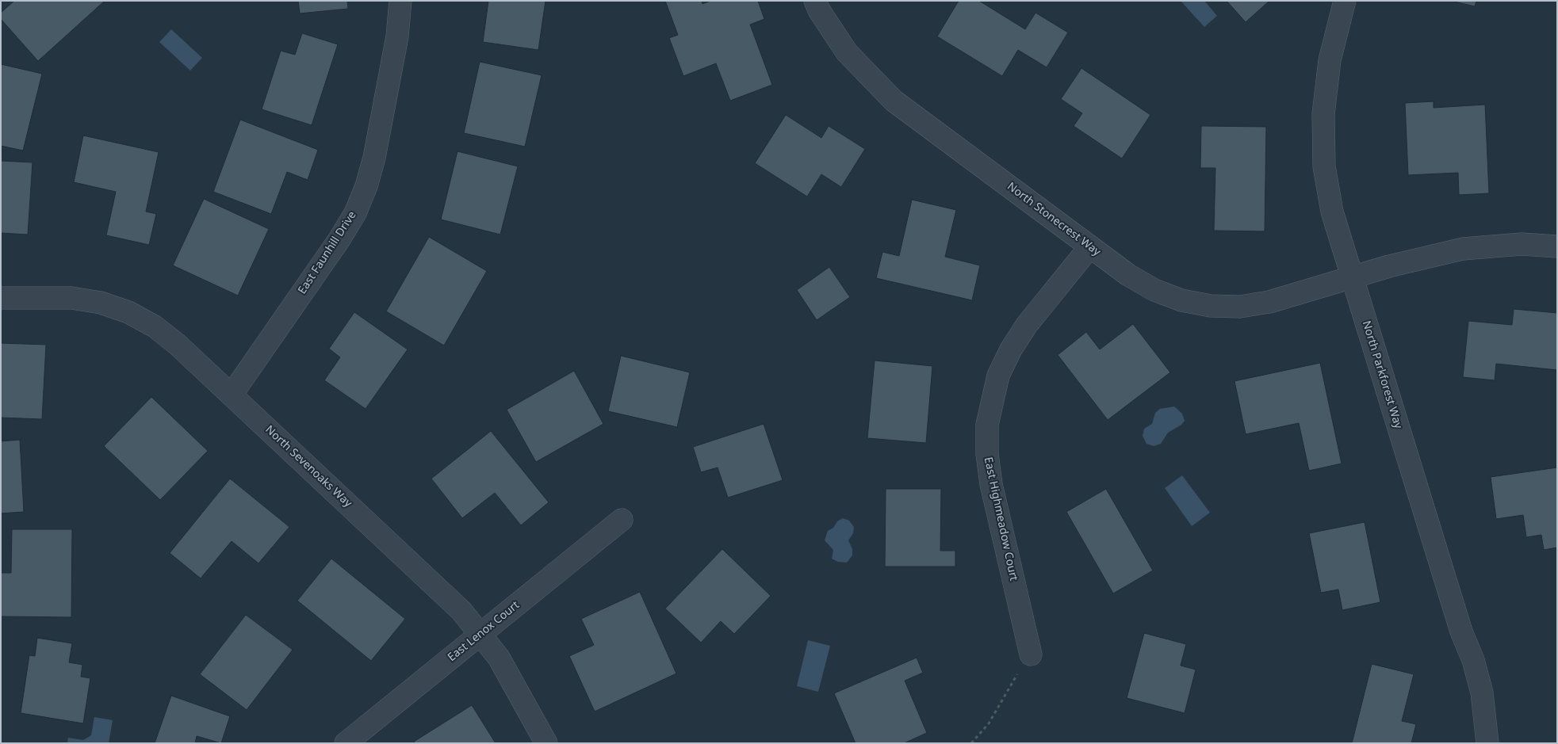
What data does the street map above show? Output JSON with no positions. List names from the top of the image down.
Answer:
{
  "streets": {
    "street": [
      "North Stonecrest Way",
      "East Faunhill Drive",
      "North Parkforest Way",
      "North Sevenoaks Way",
      "East Highmeadow Court",
      "East Lenox Court"
    ]
  },
  "crossings": [
    ["North Stonecrest Way", "North Parkforest Way"],
    ["North Stonecrest Way", "East Highmeadow Court"],
    ["East Faunhill Drive", "North Sevenoaks Way"],
    ["North Sevenoaks Way", "East Lenox Court"]
  ]
}
